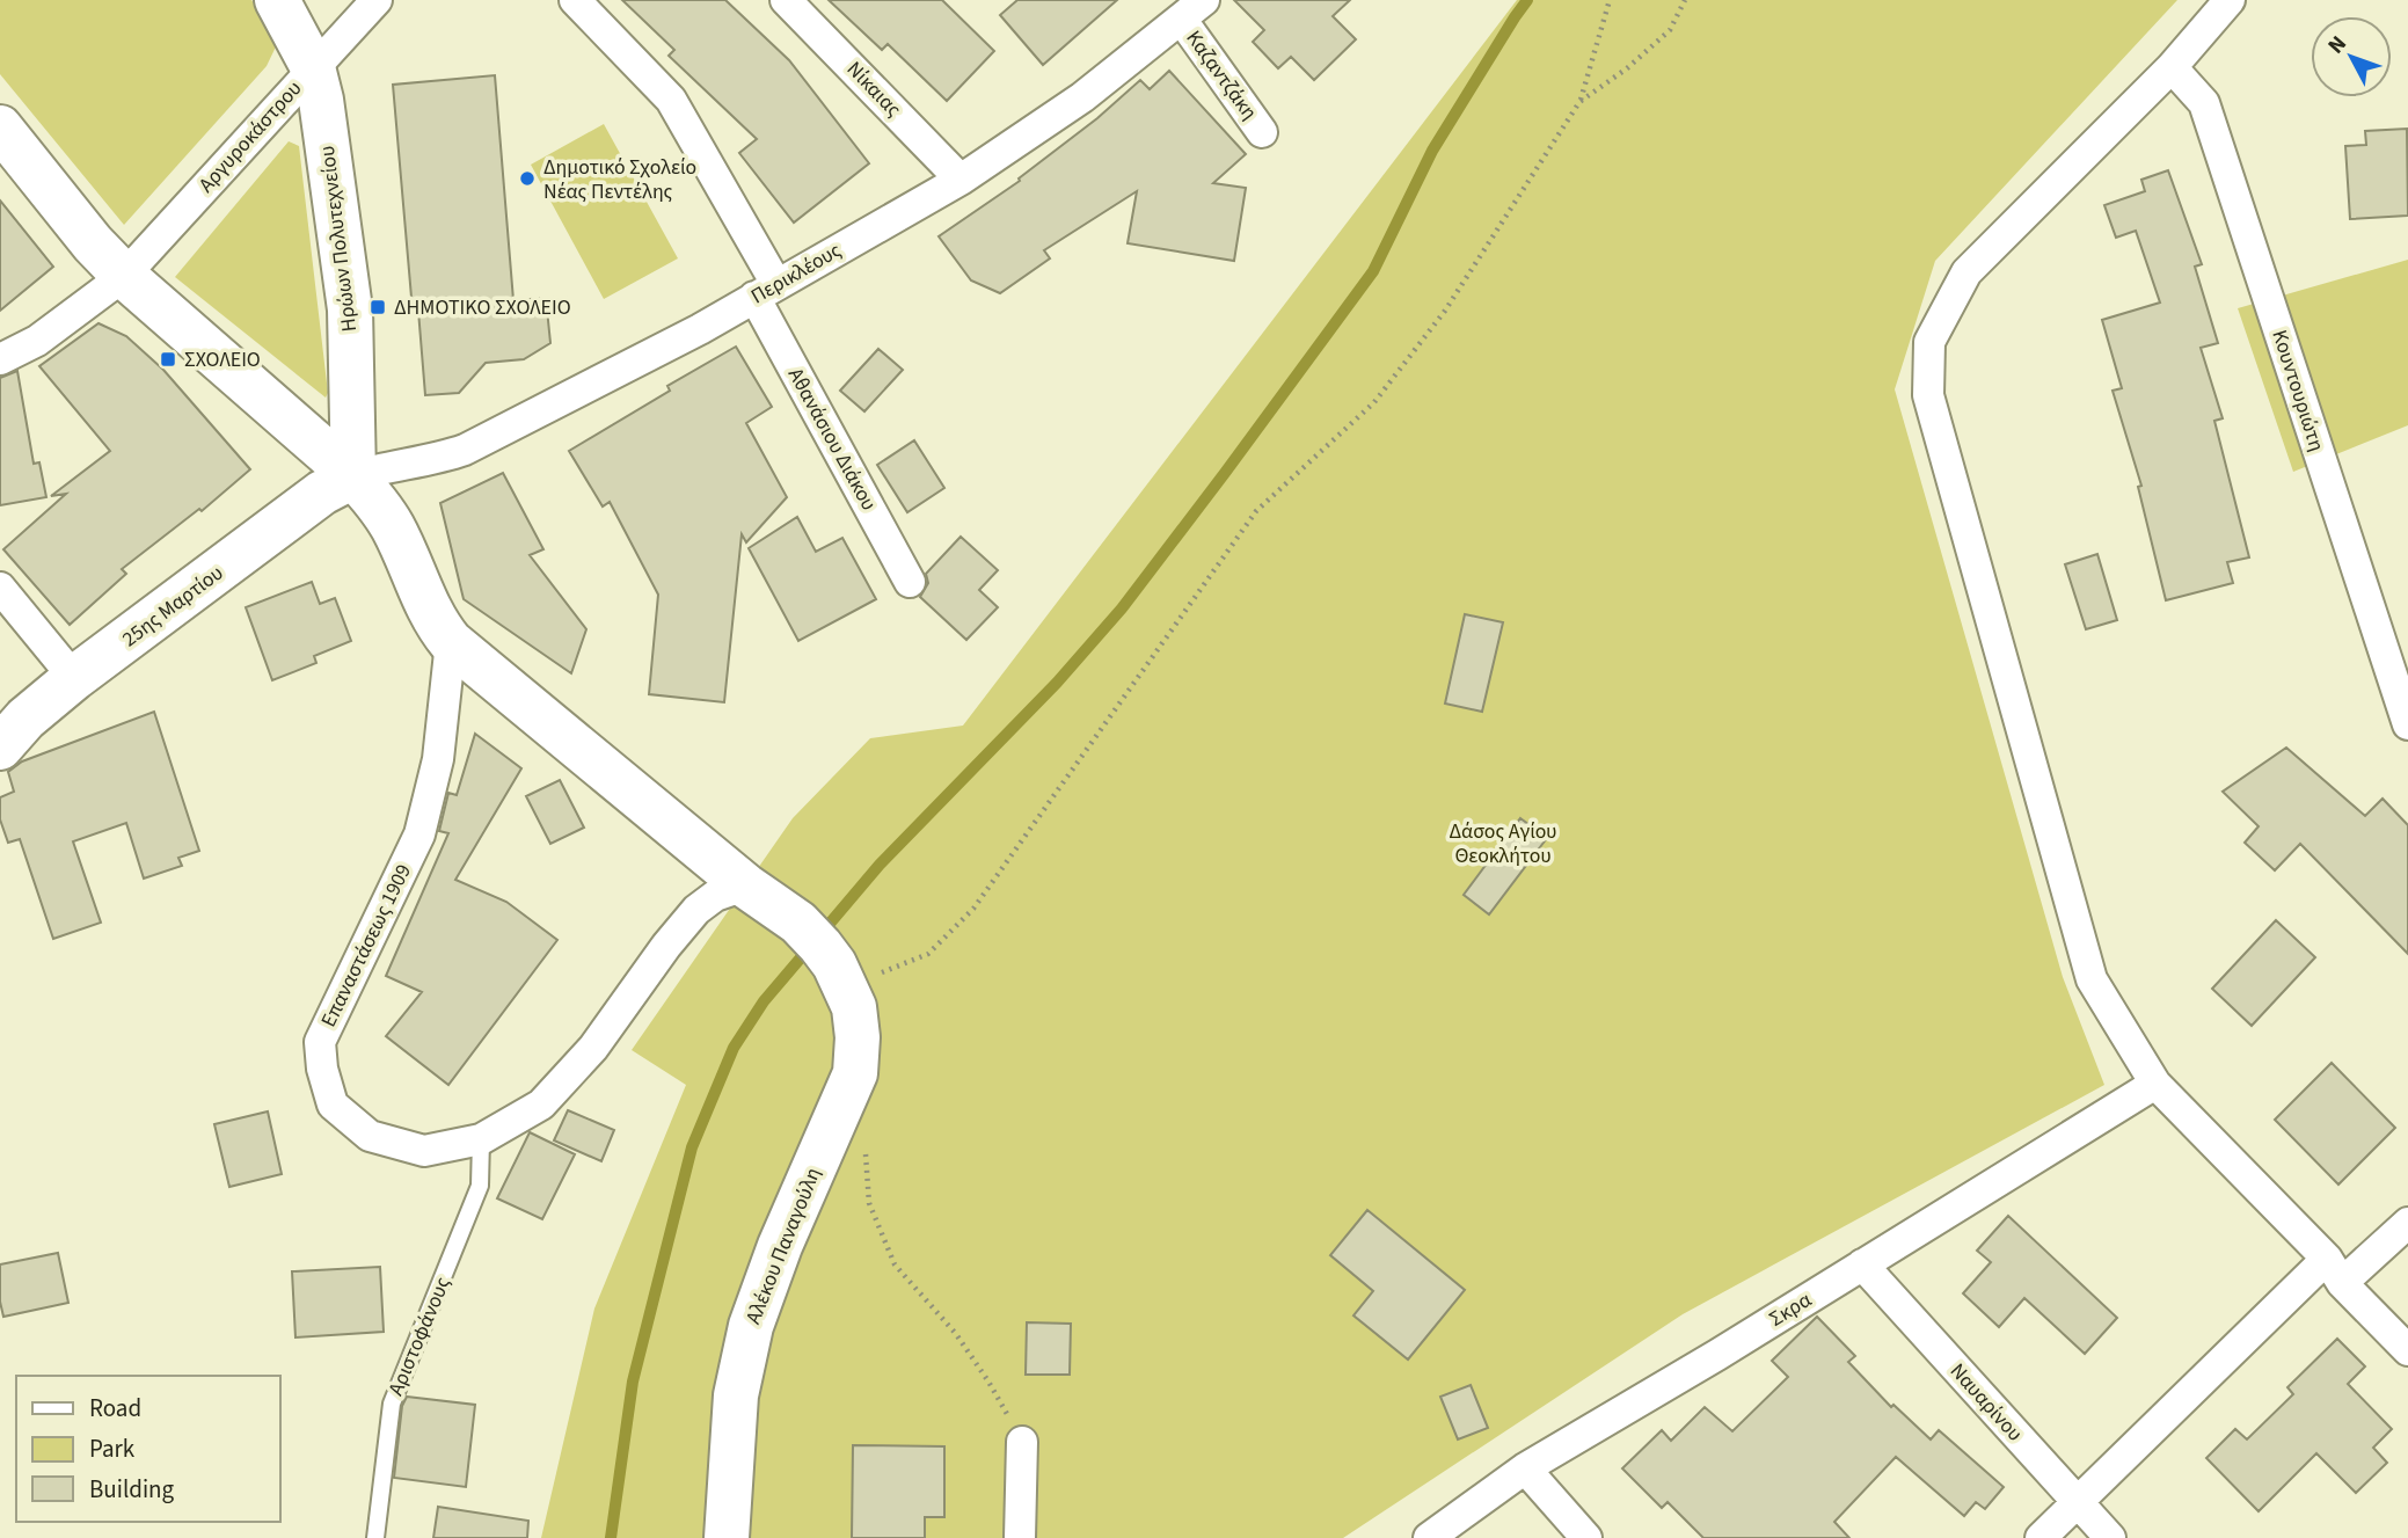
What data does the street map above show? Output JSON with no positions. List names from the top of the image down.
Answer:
{
  "streets": {
    "main road": ["Ηρώων Πολυτεχνείου", "25ης Μαρτίου", "Αλέκου Παναγούλη"],
    "street": [
      "Καζαντζάκη",
      "Νίκαιας",
      "Αργυροκάστρου",
      "Περικλέους",
      "Κουντουριώτη",
      "Αθανάσιου Διάκου",
      "Επαναστάσεως 1909",
      "Σκρα",
      "Ναυαρίνου"
    ],
    "lane": ["Αριστοφάνους"]
  },
  "crossings": [
    ["Καζαντζάκη", "Περικλέους"],
    ["Νίκαιας", "Περικλέους"],
    ["Αργυροκάστρου", "Ηρώων Πολυτεχνείου"],
    ["Ηρώων Πολυτεχνείου", "Περικλέους"],
    ["Ηρώων Πολυτεχνείου", "25ης Μαρτίου"],
    ["Περικλέους", "Αθανάσιου Διάκου"],
    ["Περικλέους", "25ης Μαρτίου"],
    ["Επαναστάσεως 1909", "Αλέκου Παναγούλη"],
    ["Επαναστάσεως 1909", "Αριστοφάνους"],
    ["Σκρα", "Ναυαρίνου"]
  ],
  "parks": ["Δάσος Αγίου Θεοκλήτου"],
  "places": {
    "other": ["Δημοτικό Σχολείο Νέας Πεντέλης"],
    "transit": ["ΔΗΜΟΤΙΚΟ ΣΧΟΛΕΙΟ", "ΣΧΟΛΕΙΟ"]
  },
  "legend": ["Road", "Park", "Building"],
  "north": "top left"
}
